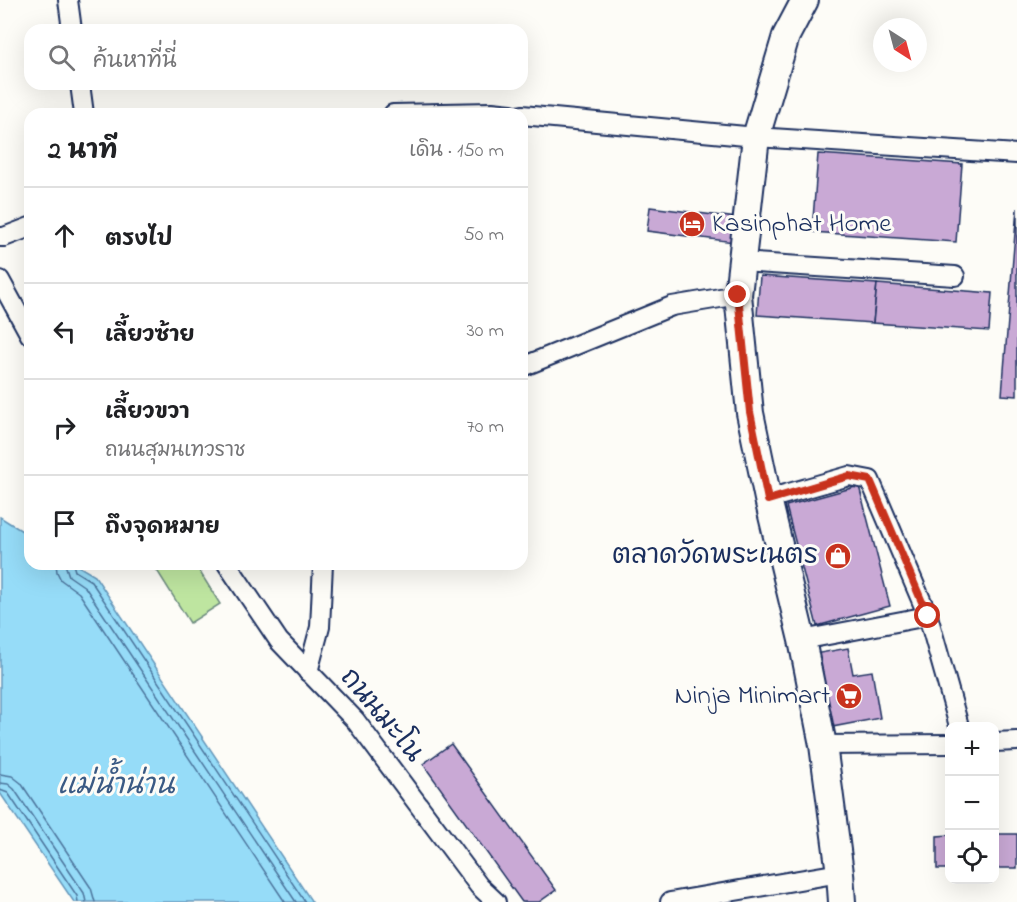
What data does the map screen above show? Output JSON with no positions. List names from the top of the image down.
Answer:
{
  "streets": {
    "street": ["ถนนมะโน"]
  },
  "water": ["แม่น้ำน่าน"],
  "places": {
    "hotel": ["Kasinphat Home"],
    "shop": ["ตลาดวัดพระเนตร"],
    "supermarket": ["Ninja Minimart"]
  },
  "north": "bottom right",
  "page": {
    "search": "ค้นหาที่นี่",
    "heading": ["2 นาที", "เดิน · 150 m"],
    "list": [
      ["ตรงไป", "50 m"],
      ["เลี้ยวซ้าย", "30 m"],
      ["เลี้ยวขวา", "ถนนสุมนเทวราช", "70 m"],
      "ถึงจุดหมาย"
    ],
    "map_buttons": ["+", "−"]
  }
}
